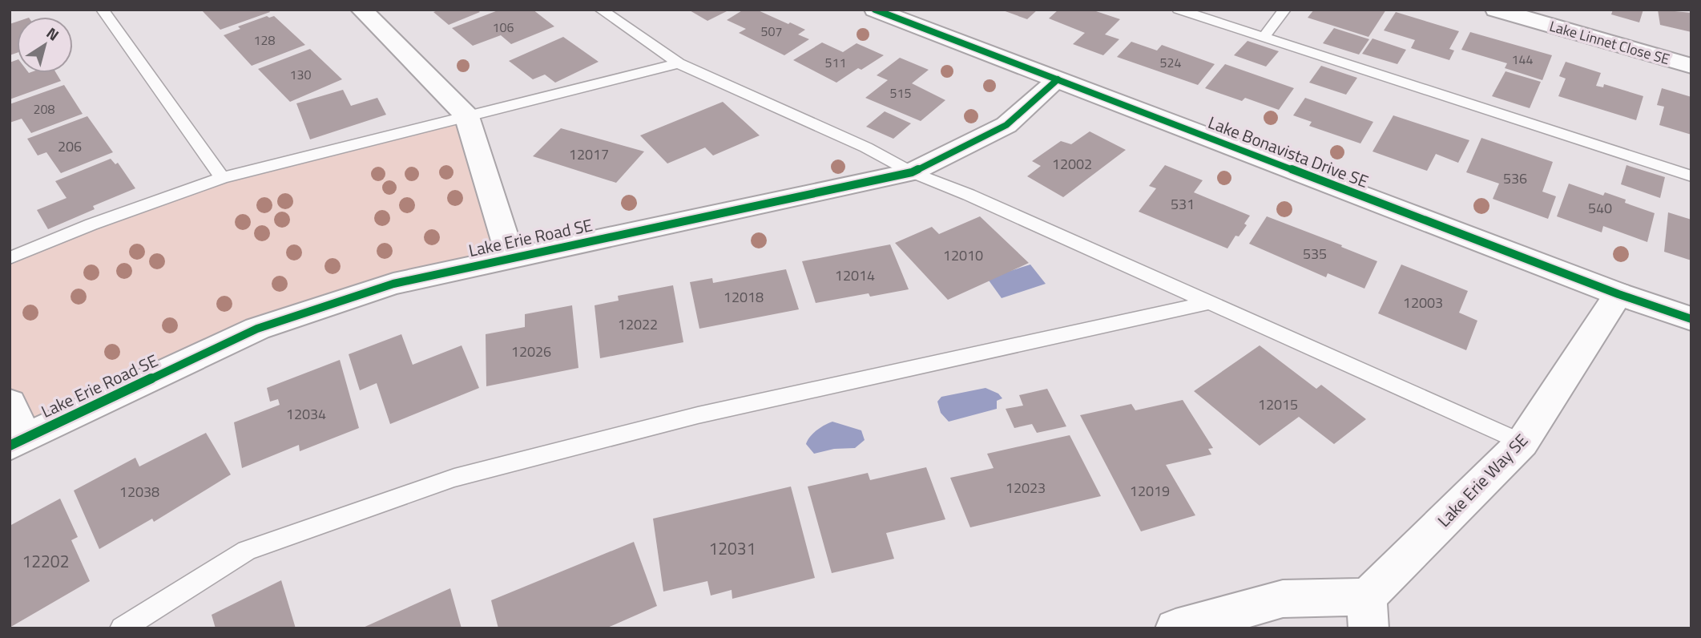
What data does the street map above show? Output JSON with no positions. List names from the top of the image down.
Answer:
{
  "streets": {
    "street": [
      "Lake Linnet Close SE",
      "Lake Bonavista Drive SE",
      "Lake Erie Road SE",
      "Lake Erie Way SE"
    ]
  },
  "crossings": [
    ["Lake Bonavista Drive SE", "Lake Erie Road SE"],
    ["Lake Bonavista Drive SE", "Lake Erie Way SE"]
  ],
  "house_numbers": [
    "106",
    "507",
    "128",
    "144",
    "511",
    "524",
    "130",
    "515",
    "208",
    "206",
    "12017",
    "12002",
    "536",
    "531",
    "540",
    "535",
    "12010",
    "12014",
    "12018",
    "12003",
    "12022",
    "12026",
    "12015",
    "12034",
    "12023",
    "12019",
    "12038",
    "12031",
    "12202"
  ],
  "north": "top right"
}
